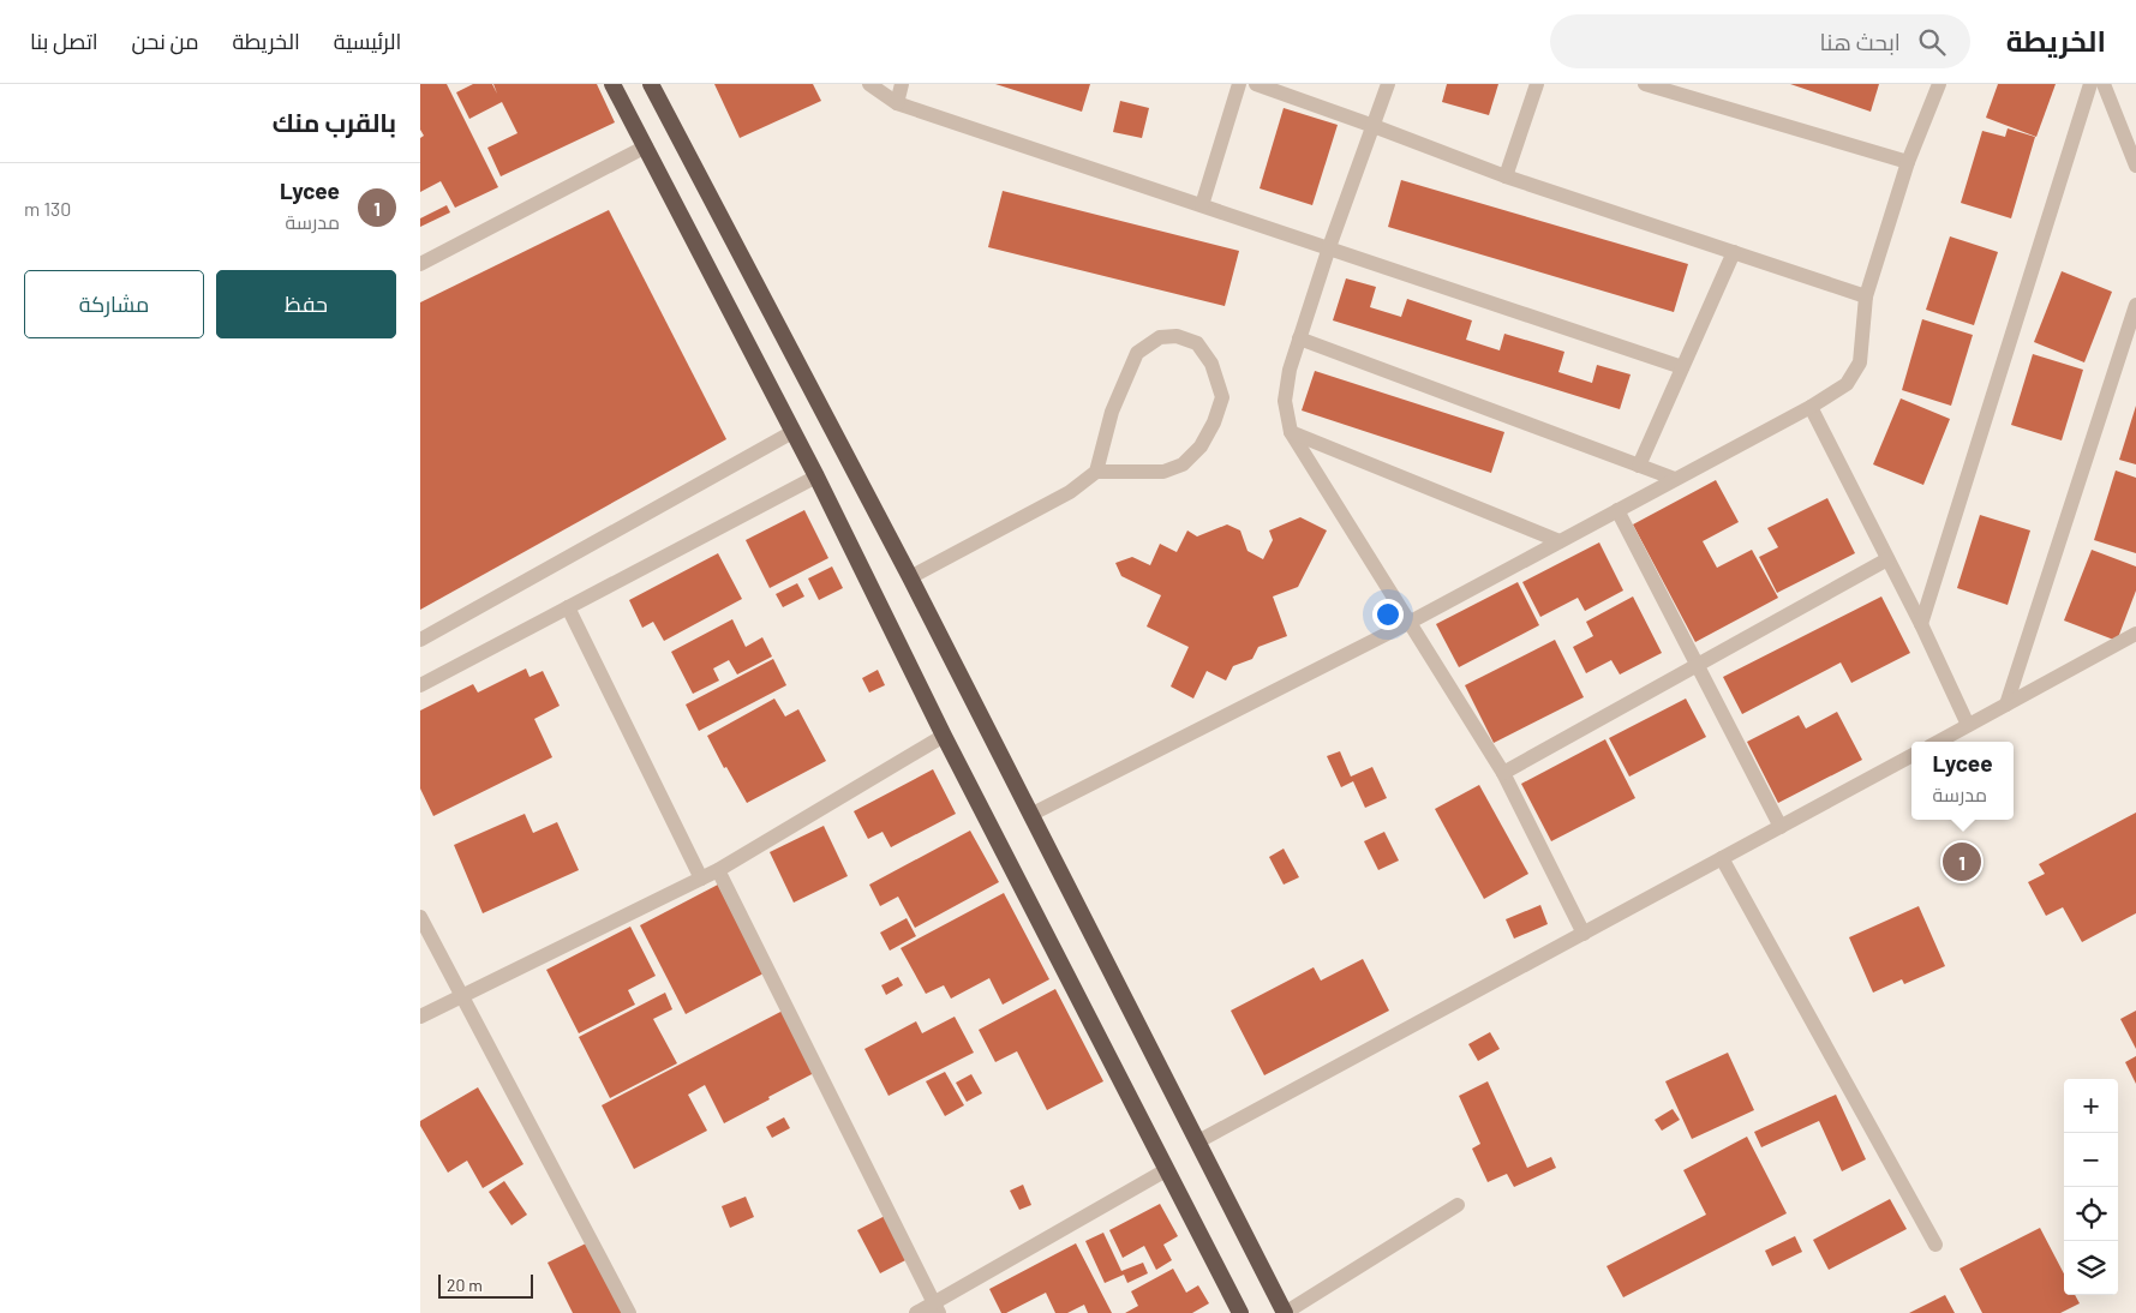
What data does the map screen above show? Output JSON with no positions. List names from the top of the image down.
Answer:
{
  "scale_bar": "20 m",
  "page": {
    "header": "الخريطة",
    "search": "ابحث هنا",
    "nav": [
      "الرئيسية",
      "الخريطة",
      "من نحن",
      "اتصل بنا"
    ],
    "heading": "بالقرب منك",
    "list": [
      {
        "mark": "1",
        "name": "Lycee",
        "note": "مدرسة",
        "value": "130 m"
      }
    ],
    "buttons": ["حفظ", "مشاركة"],
    "popup": ["Lycee", "مدرسة"],
    "pins": "1",
    "map_buttons": ["+", "−"],
    "scale": "20 m"
  }
}
